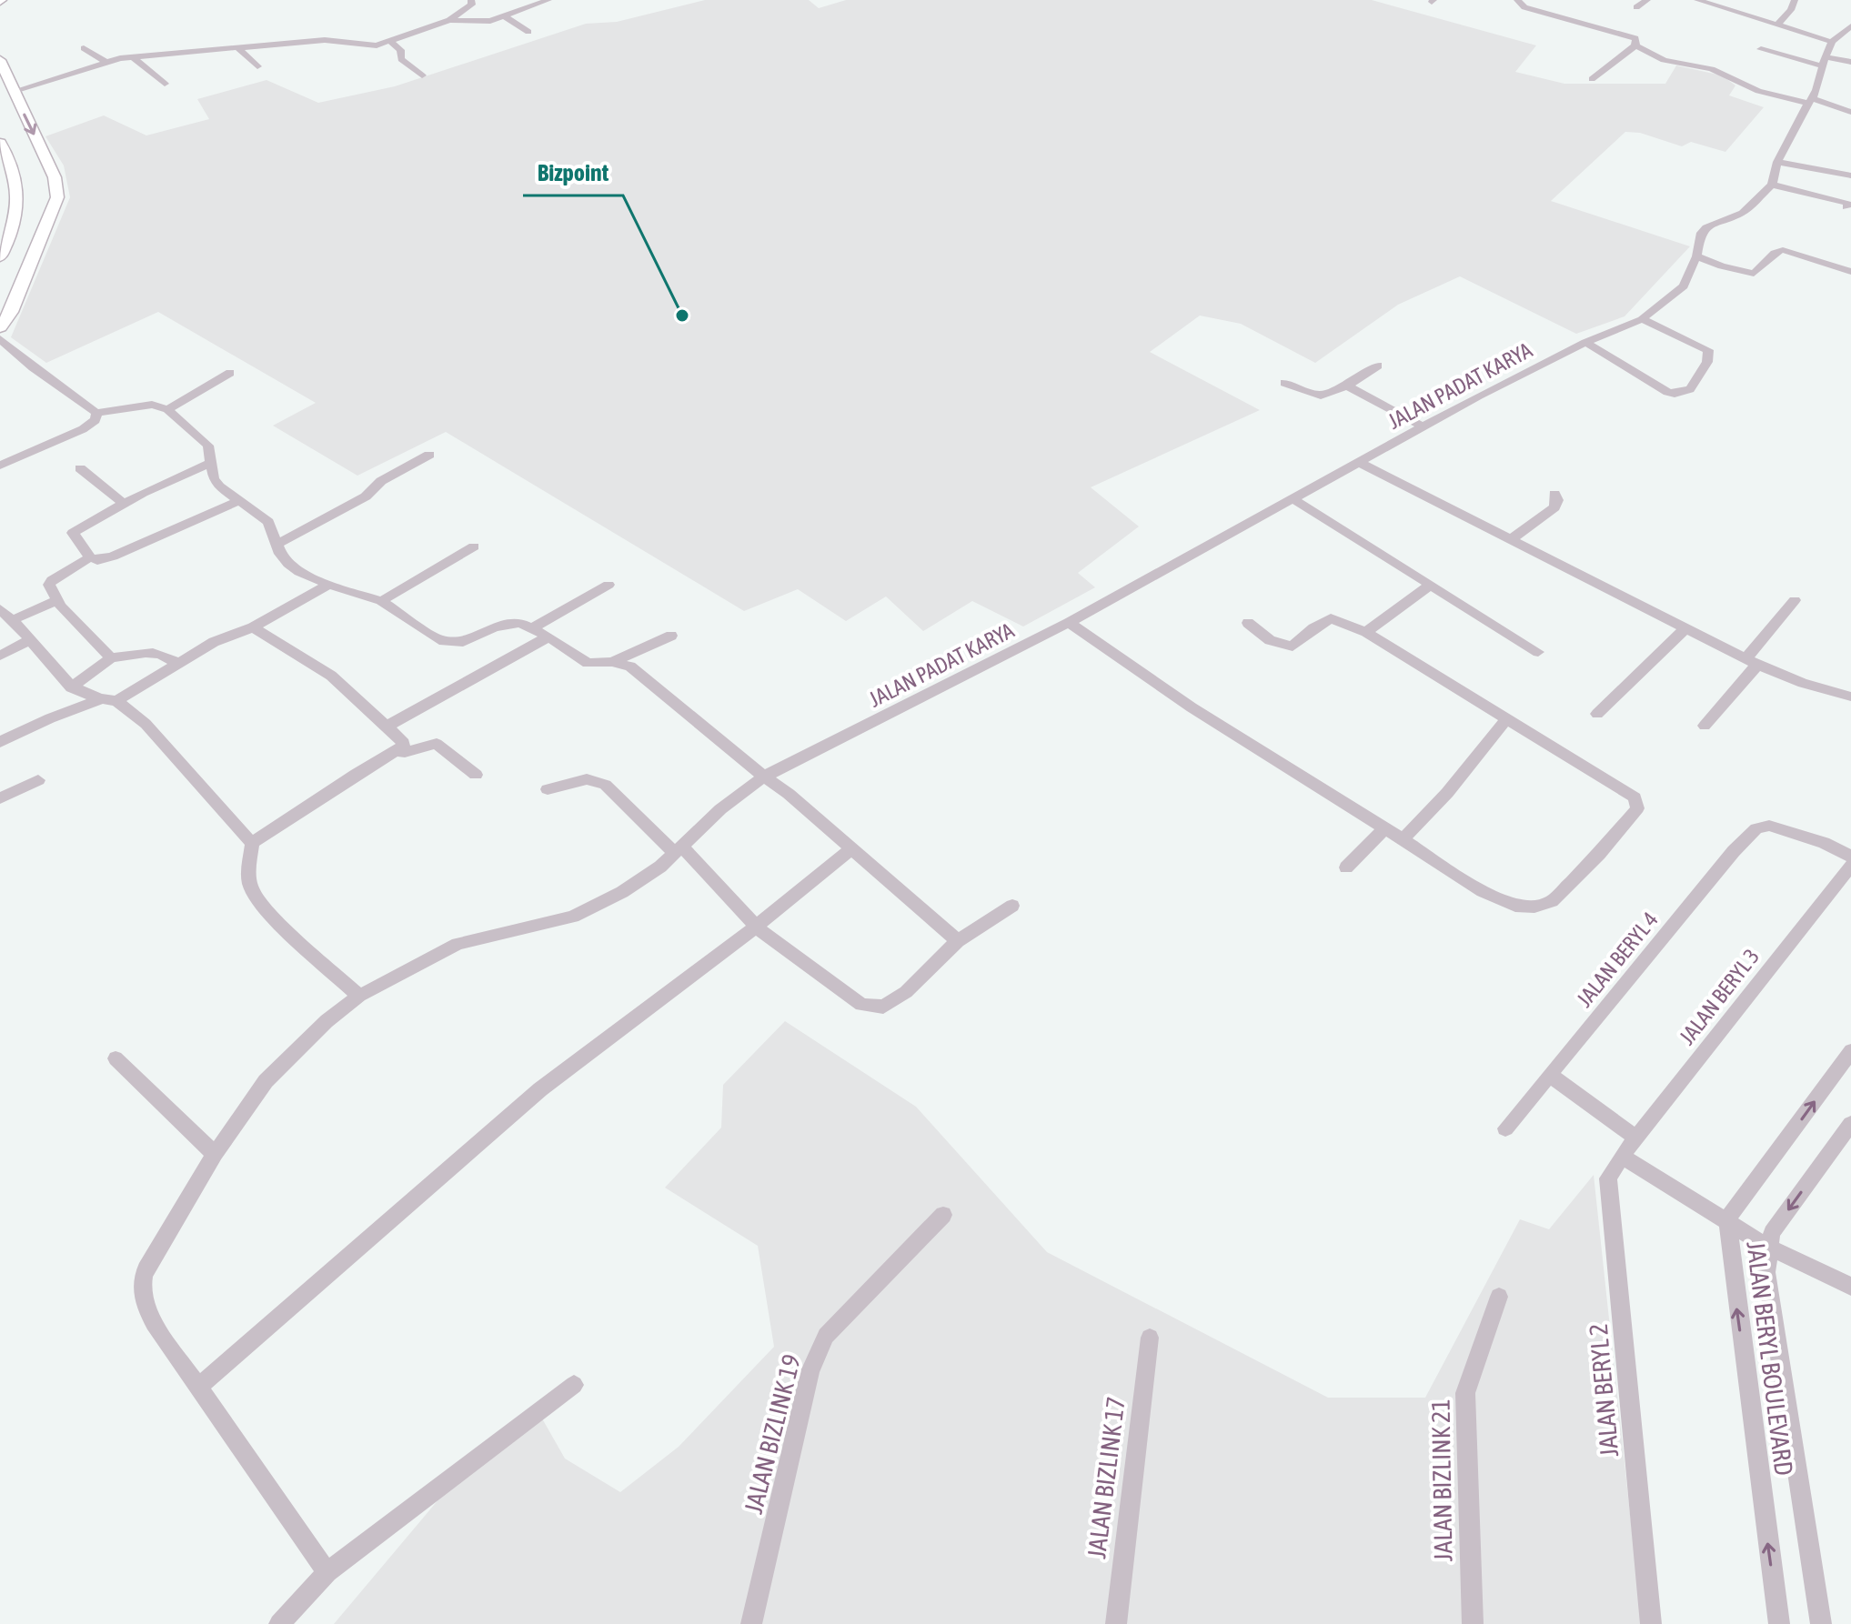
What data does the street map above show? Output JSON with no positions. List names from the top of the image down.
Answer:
{
  "streets": {
    "street": [
      "JALAN PADAT KARYA",
      "JALAN BERYL 4",
      "JALAN BERYL 3",
      "JALAN BERYL BOULEVARD",
      "JALAN BERYL 2",
      "JALAN BIZLINK 19",
      "JALAN BIZLINK 17",
      "JALAN BIZLINK 21"
    ]
  },
  "crossings": [
    ["JALAN BERYL 3", "JALAN BERYL 2"]
  ],
  "places": ["Bizpoint"]
}
